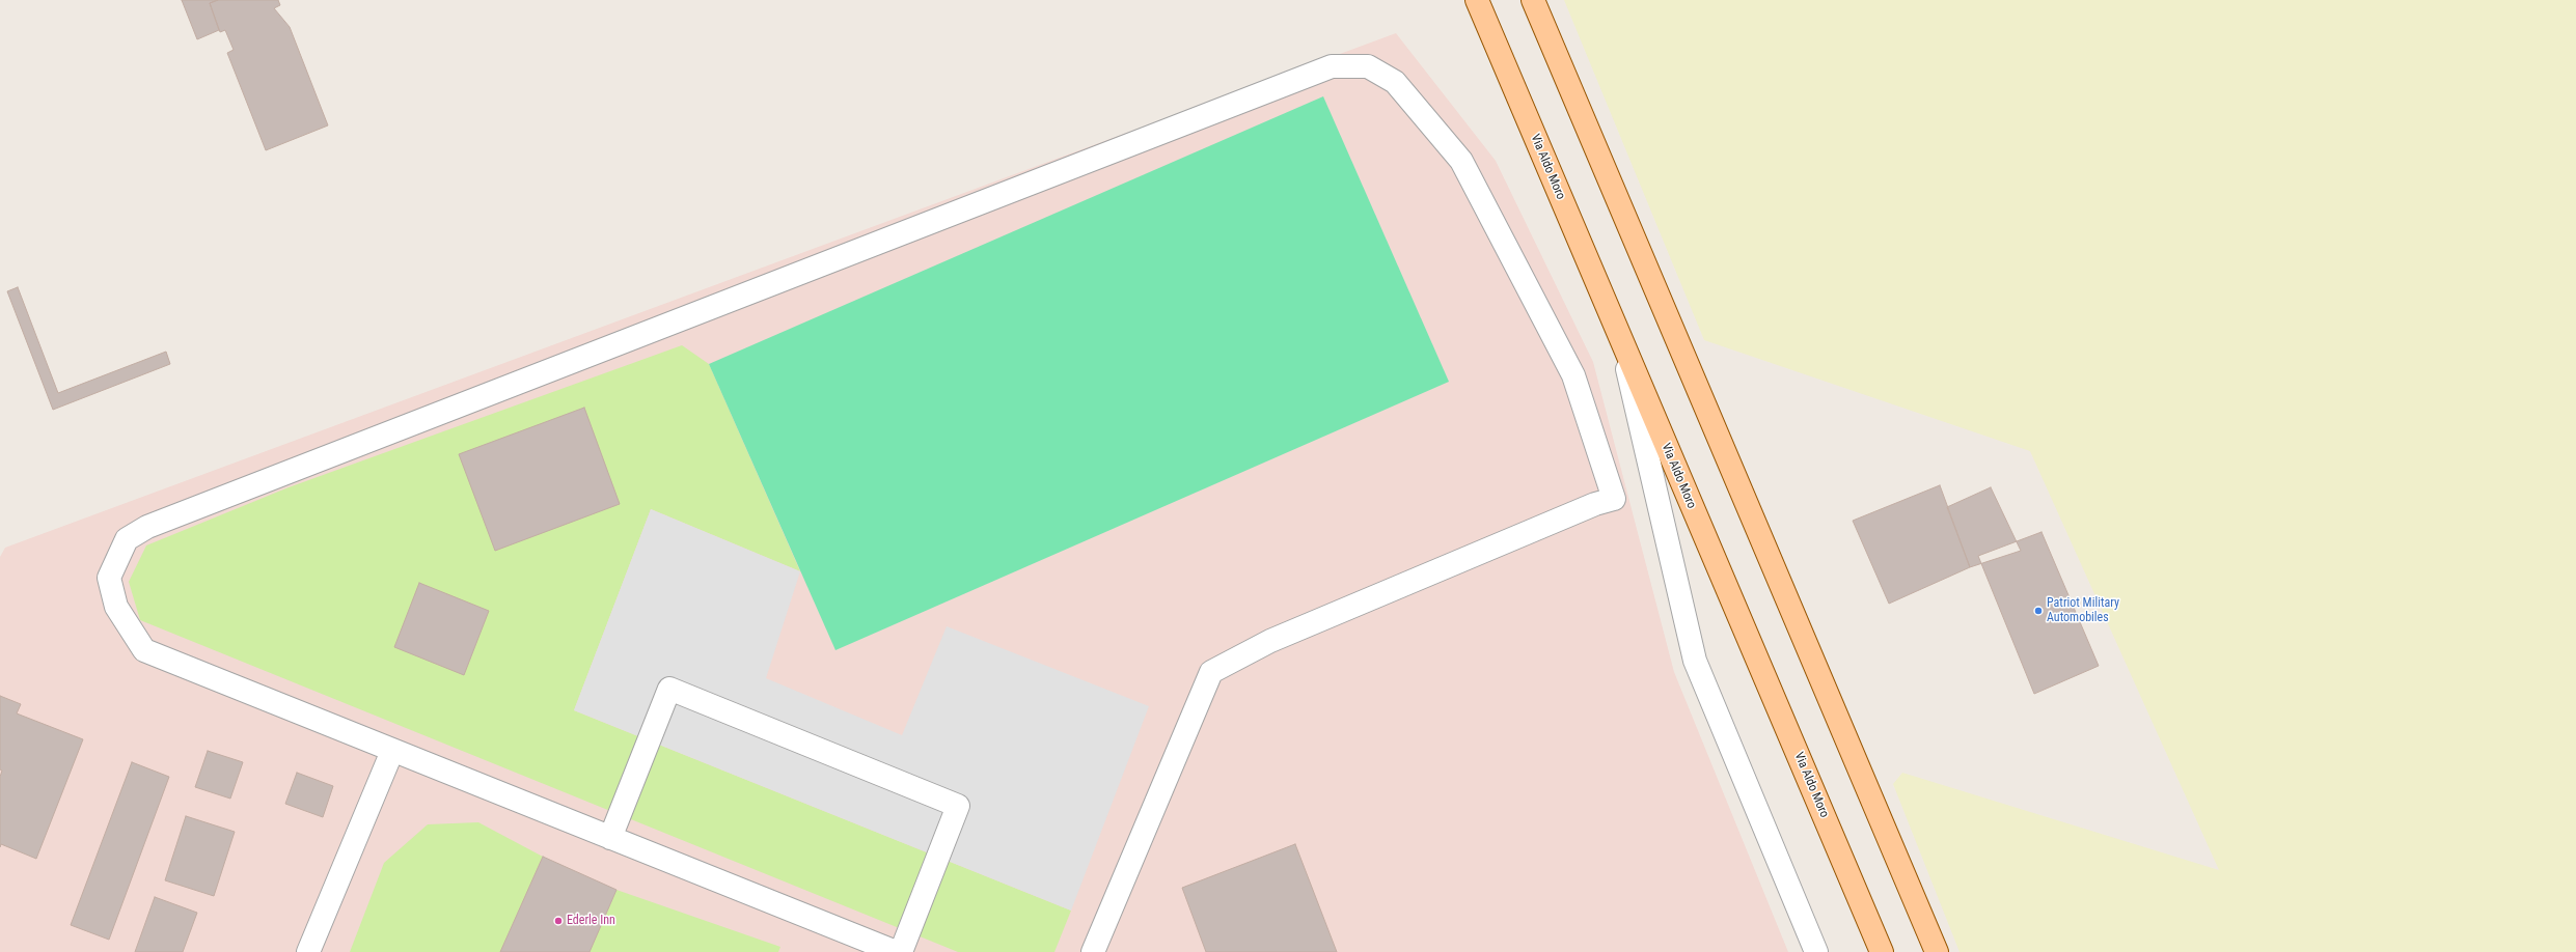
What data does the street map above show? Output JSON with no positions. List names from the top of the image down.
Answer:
{
  "streets": {
    "main road": ["Via Aldo Moro"]
  },
  "places": ["Patriot Military Automobiles", "Ederle Inn"]
}
